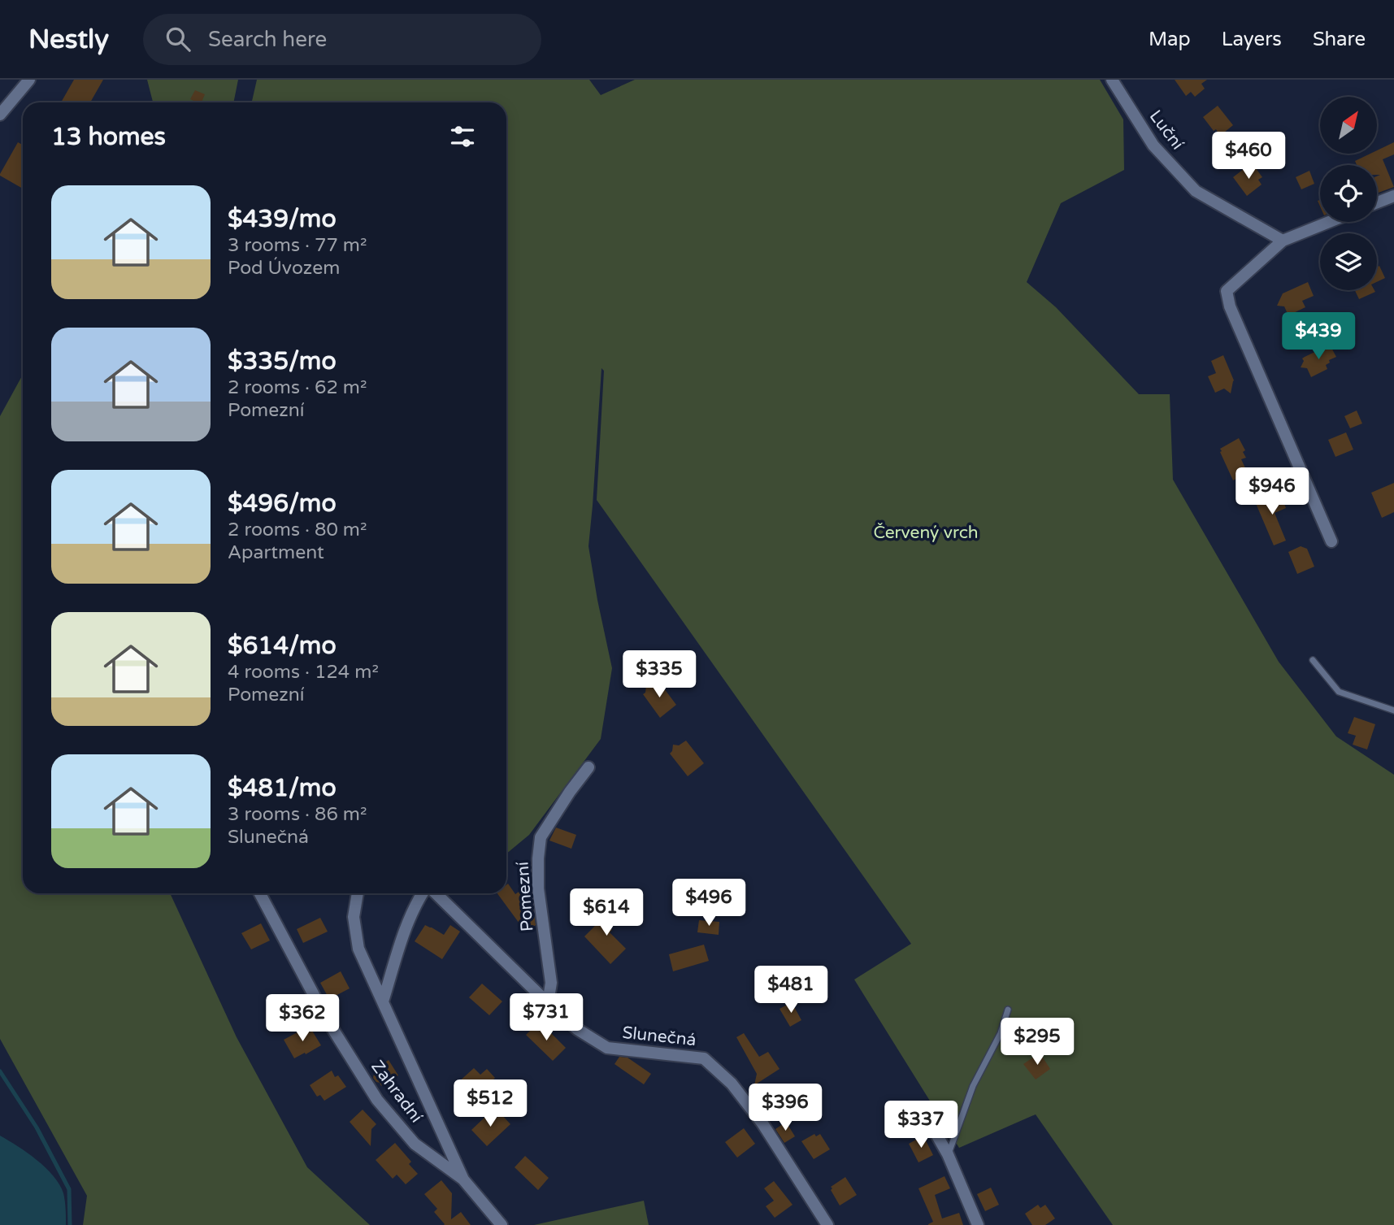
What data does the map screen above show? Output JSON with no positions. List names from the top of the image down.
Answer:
{
  "streets": {
    "street": [
      "Luční",
      "Pomezní",
      "Slunečná",
      "Zahradní"
    ]
  },
  "crossings": [
    ["Pomezní", "Slunečná"]
  ],
  "parks": ["Červený vrch"],
  "north": "top right",
  "page": {
    "header": "Nestly",
    "search": "Search here",
    "nav": ["Map", "Layers", "Share"],
    "heading": "13 homes",
    "price": [
      "$460",
      "$439",
      "$946",
      "$335",
      "$496",
      "$614",
      "$481",
      "$731",
      "$362",
      "$295",
      "$512",
      "$396",
      "$337"
    ],
    "list": [
      {
        "name": "$439/mo",
        "note": "3 rooms · 77 m² · Pod Úvozem"
      },
      {
        "name": "$335/mo",
        "note": "2 rooms · 62 m² · Pomezní"
      },
      {
        "name": "$496/mo",
        "note": "2 rooms · 80 m² · Apartment"
      },
      {
        "name": "$614/mo",
        "note": "4 rooms · 124 m² · Pomezní"
      },
      {
        "name": "$481/mo",
        "note": "3 rooms · 86 m² · Slunečná"
      }
    ]
  }
}
